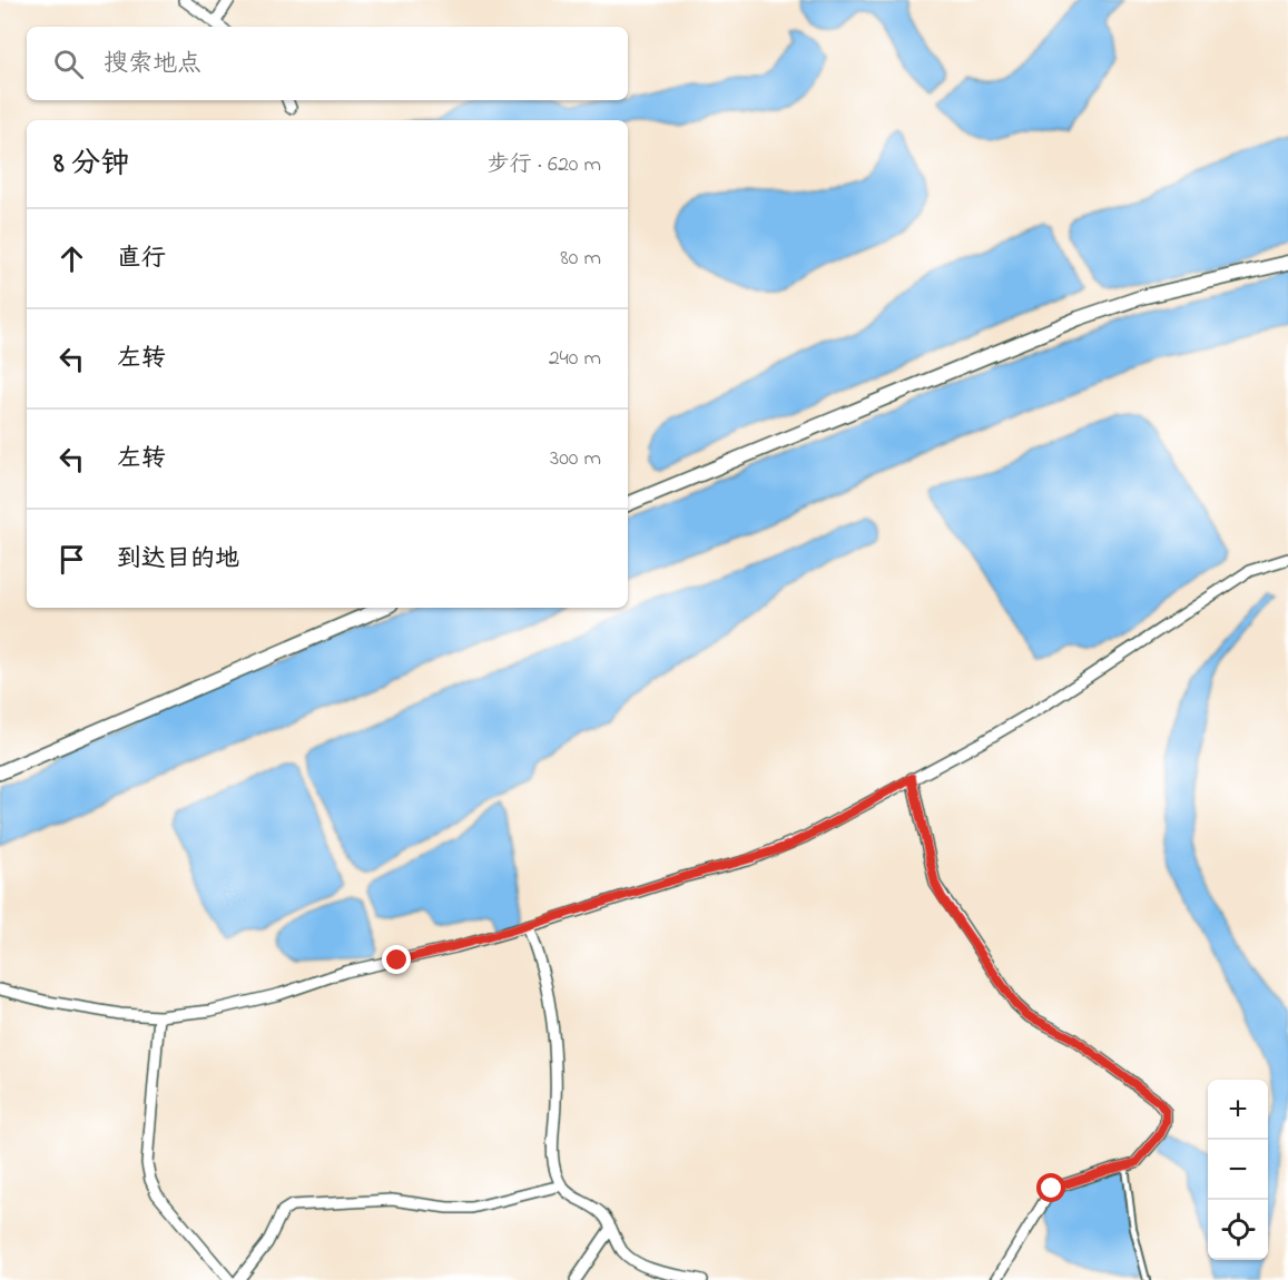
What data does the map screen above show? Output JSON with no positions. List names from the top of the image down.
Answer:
{
  "page": {
    "search": "搜索地点",
    "heading": ["8 分钟", "步行 · 620 m"],
    "list": [
      ["直行", "80 m"],
      ["左转", "240 m"],
      ["左转", "300 m"],
      "到达目的地"
    ],
    "map_buttons": ["+", "−"]
  }
}
